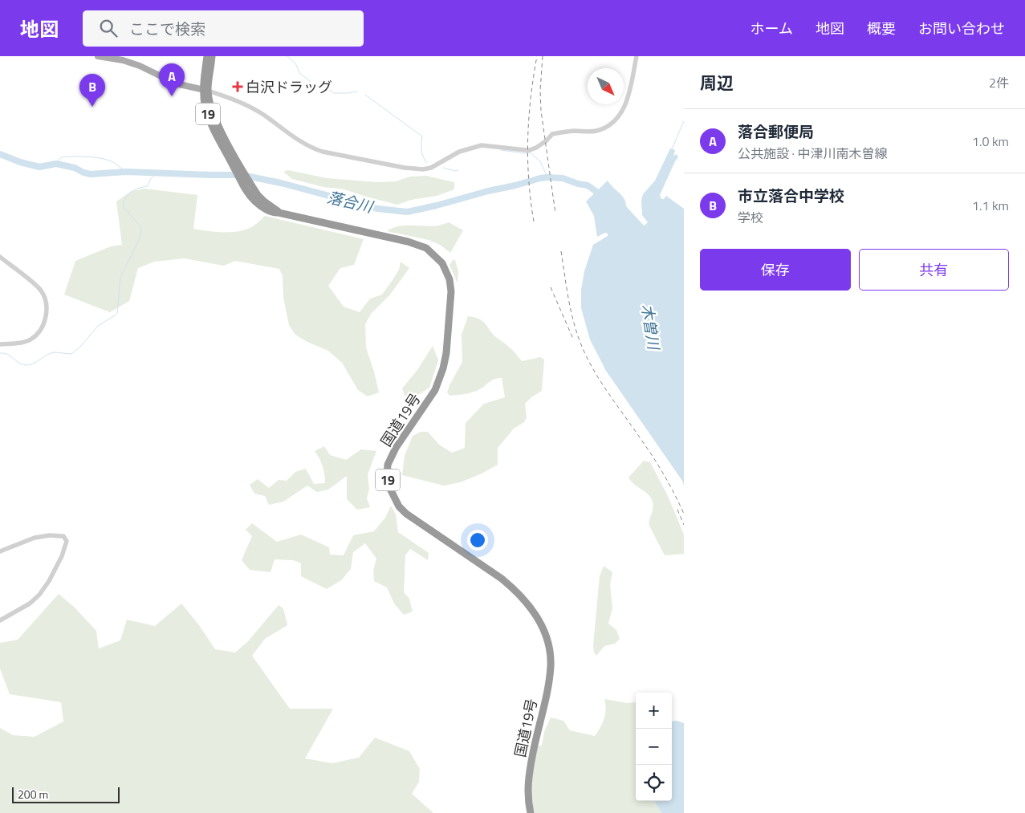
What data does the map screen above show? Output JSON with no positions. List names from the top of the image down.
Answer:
{
  "streets": {
    "highway": ["19", "国道19号"]
  },
  "water": ["落合川", "木曽川"],
  "places": {
    "health": ["白沢ドラッグ"]
  },
  "scale_bar": "200 m",
  "north": "bottom right",
  "page": {
    "header": "地図",
    "search": "ここで検索",
    "nav": [
      "ホーム",
      "地図",
      "概要",
      "お問い合わせ"
    ],
    "heading": ["周辺", "2件"],
    "pins": ["A", "B"],
    "list": [
      {
        "mark": "A",
        "name": "落合郵便局",
        "note": "公共施設 · 中津川南木曽線",
        "value": "1.0 km"
      },
      {
        "mark": "B",
        "name": "市立落合中学校",
        "note": "学校",
        "value": "1.1 km"
      }
    ],
    "buttons": ["保存", "共有"],
    "map_buttons": ["+", "−"],
    "scale": "200 m"
  }
}
